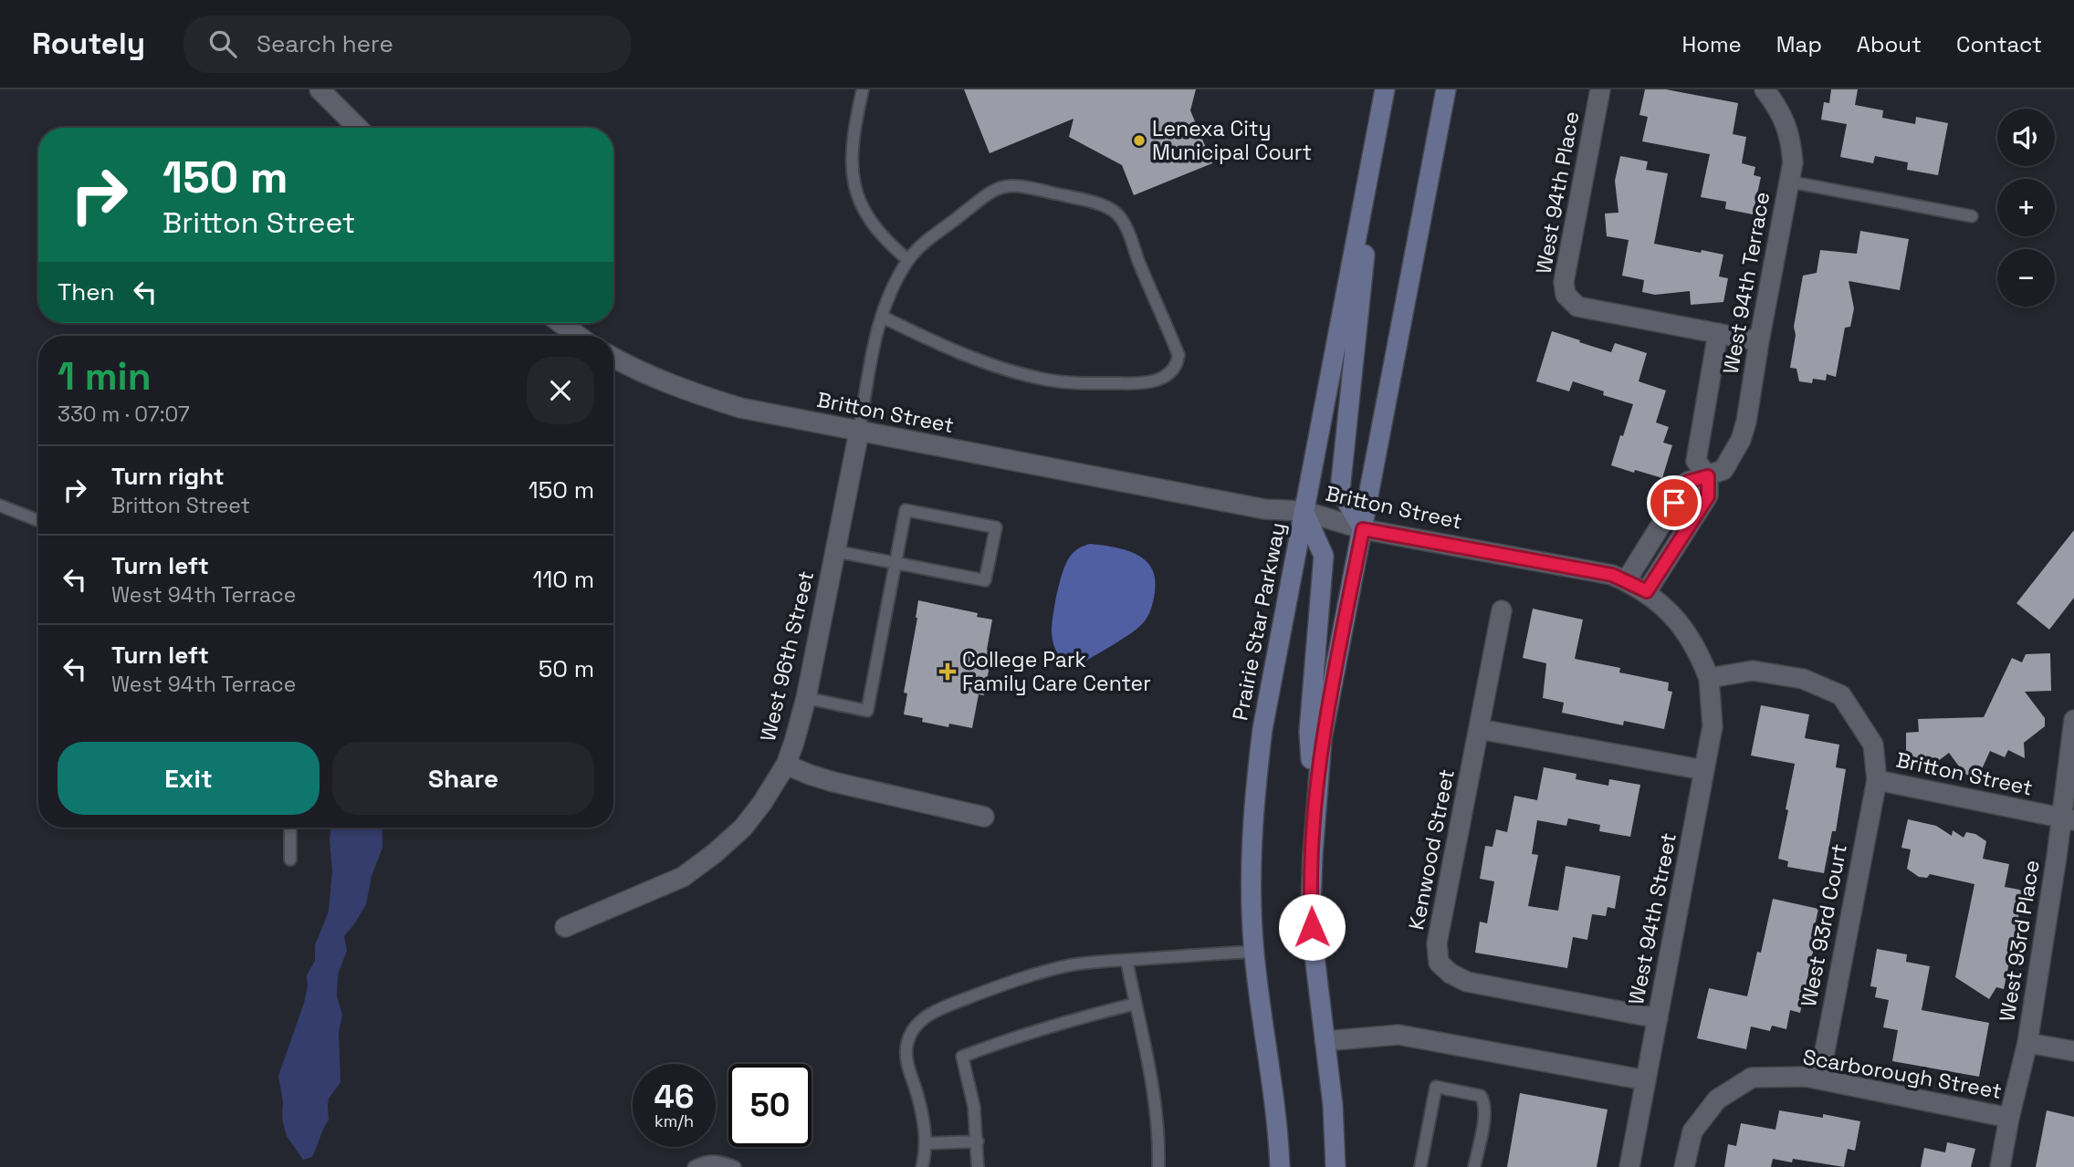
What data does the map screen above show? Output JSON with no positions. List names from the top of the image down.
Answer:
{
  "streets": {
    "main road": ["Prairie Star Parkway"],
    "street": [
      "West 94th Place",
      "West 94th Terrace",
      "Britton Street",
      "West 96th Street",
      "Kenwood Street",
      "West 94th Street",
      "West 93rd Court",
      "West 93rd Place",
      "Scarborough Street"
    ]
  },
  "crossings": [
    ["West 94th Place", "West 94th Terrace"],
    ["West 94th Terrace", "Britton Street"],
    ["Britton Street", "Prairie Star Parkway"],
    ["Britton Street", "West 96th Street"],
    ["Britton Street", "West 94th Street"],
    ["Britton Street", "West 93rd Court"],
    ["Britton Street", "West 93rd Place"],
    ["Kenwood Street", "West 94th Street"],
    ["West 93rd Court", "Scarborough Street"],
    ["West 93rd Place", "Scarborough Street"]
  ],
  "places": {
    "other": ["Lenexa City Municipal Court"],
    "health": ["College Park Family Care Center"]
  },
  "page": {
    "header": "Routely",
    "search": "Search here",
    "nav": [
      "Home",
      "Map",
      "About",
      "Contact"
    ],
    "map_buttons": ["+", "−"],
    "turn": ["150 m", "Britton Street"],
    "then": "Then",
    "heading": ["1 min", "330 m · 07:07"],
    "list": [
      {
        "name": "Turn right",
        "note": "Britton Street",
        "value": "150 m"
      },
      {
        "name": "Turn left",
        "note": "West 94th Terrace",
        "value": "110 m"
      },
      {
        "name": "Turn left",
        "note": "West 94th Terrace",
        "value": "50 m"
      }
    ],
    "buttons": ["Exit", "Share"],
    "speed": "46 km/h",
    "limit": "50"
  }
}
